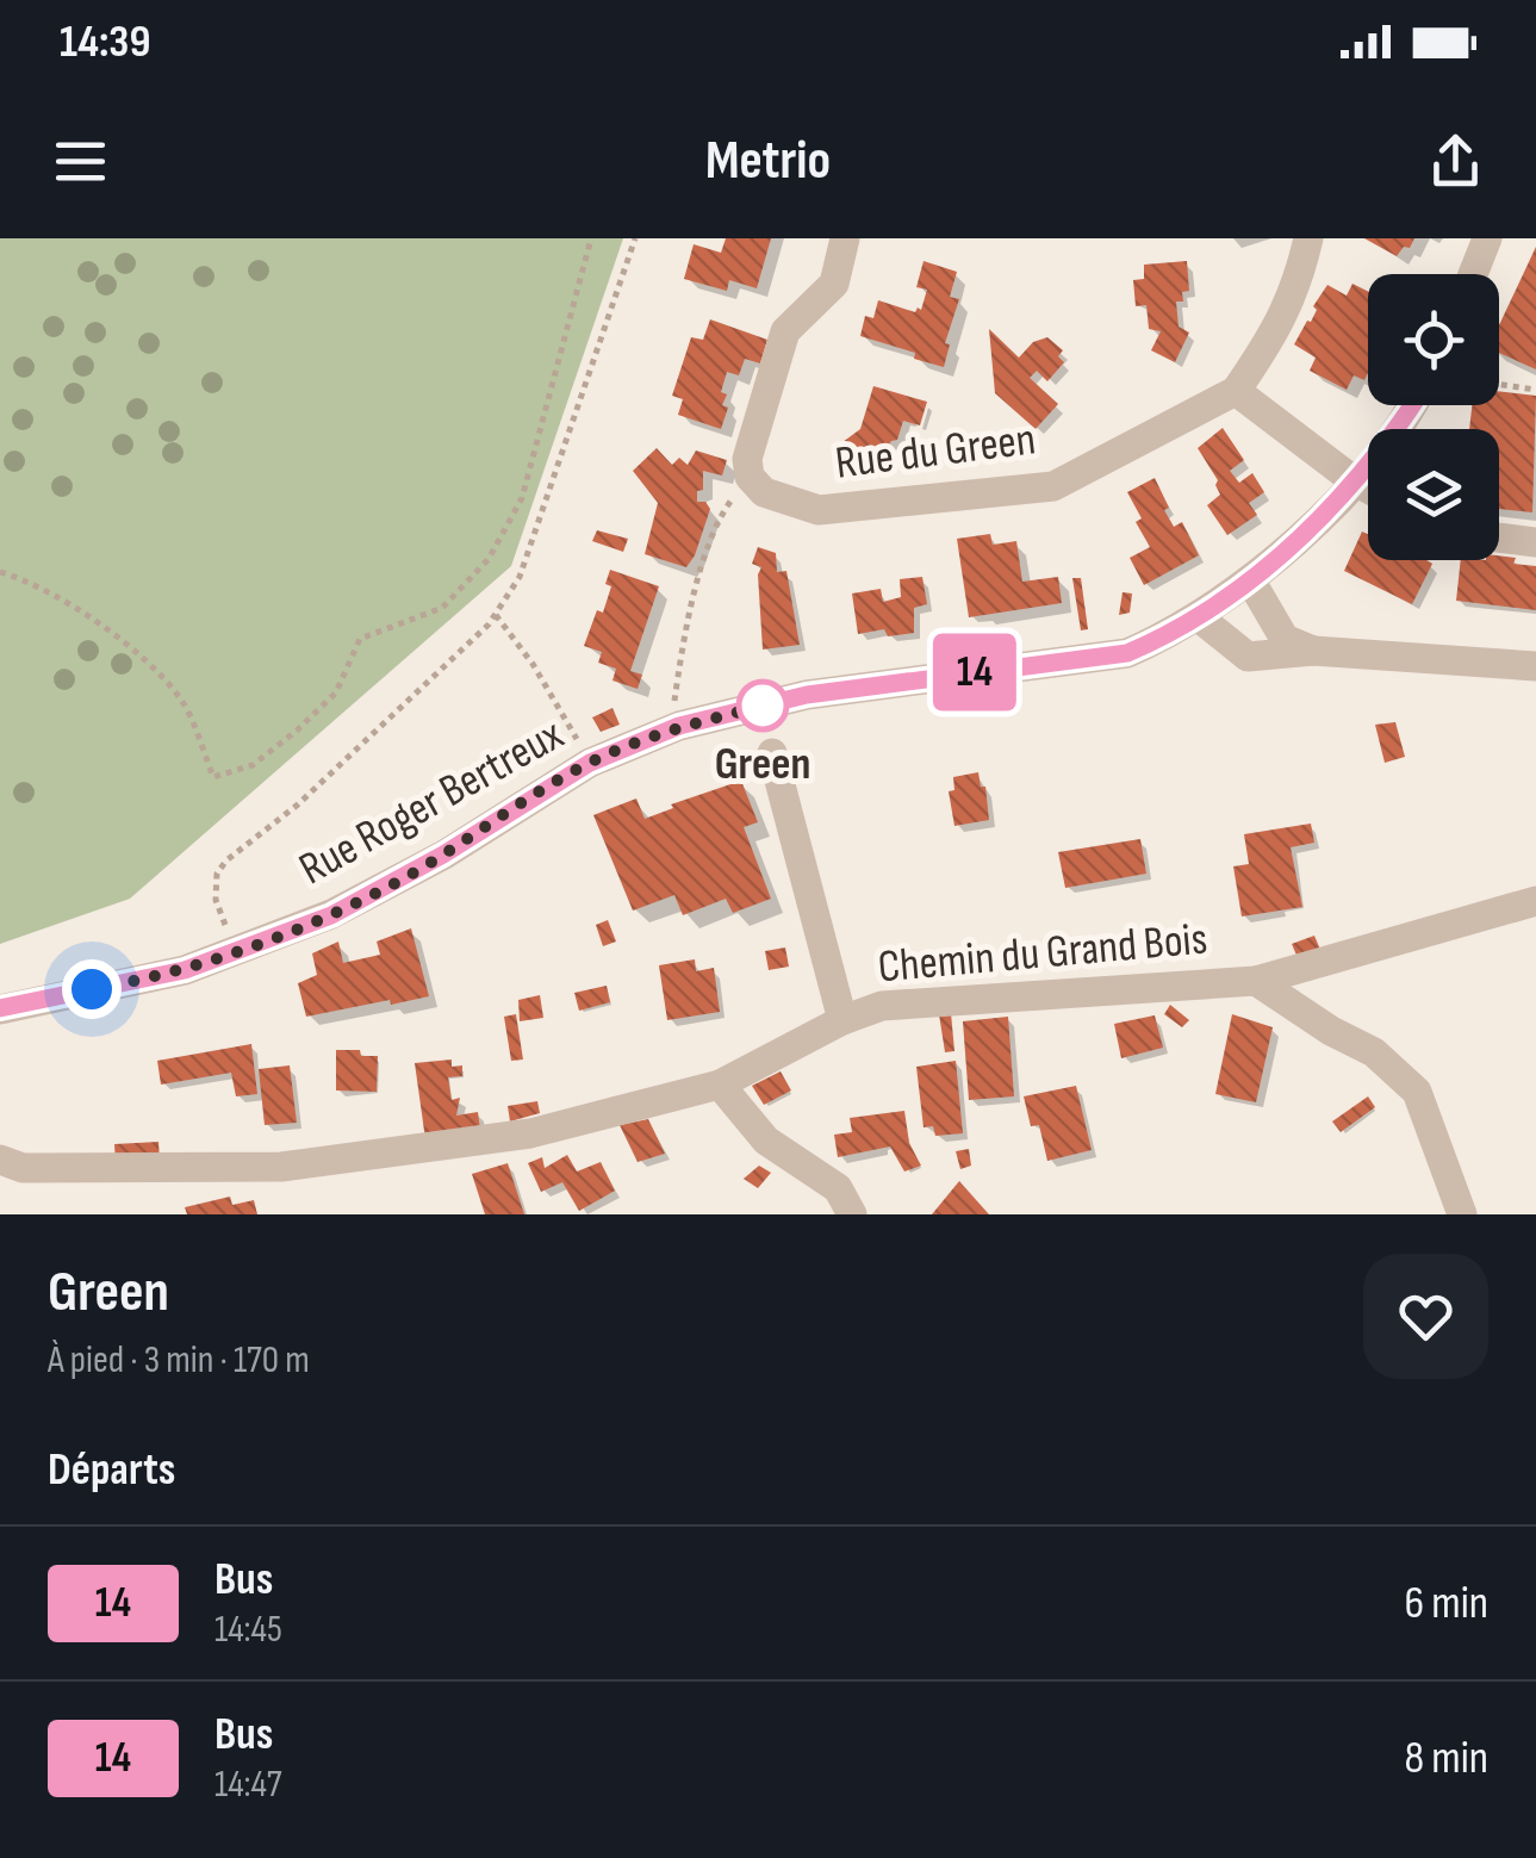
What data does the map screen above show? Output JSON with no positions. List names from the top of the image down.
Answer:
{
  "streets": {
    "street": ["Rue du Green", "Rue Roger Bertreux", "Chemin du Grand Bois"]
  },
  "places": ["Green"],
  "lines": ["bus line 14"],
  "page": {
    "status": "14:39",
    "header": "Metrio",
    "on_map": "14",
    "heading": [
      ["Green", "À pied · 3 min · 170 m"],
      "Départs"
    ],
    "list": [
      {
        "mark": "14",
        "name": "Bus",
        "note": "14:45",
        "value": "6 min"
      },
      {
        "mark": "14",
        "name": "Bus",
        "note": "14:47",
        "value": "8 min"
      }
    ]
  }
}
